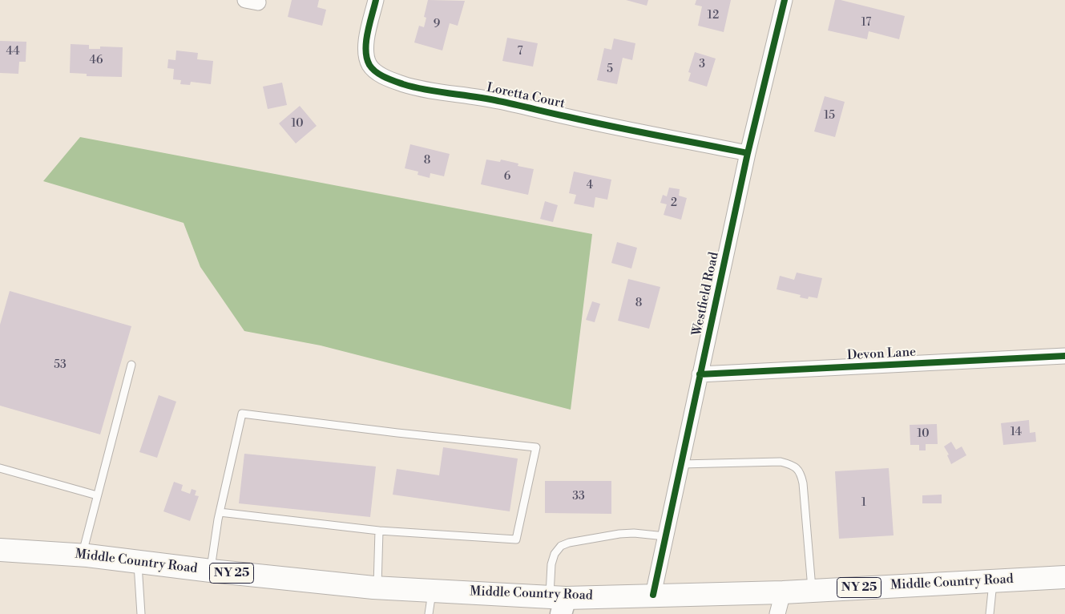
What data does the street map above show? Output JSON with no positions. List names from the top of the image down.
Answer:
{
  "streets": {
    "main road": ["Middle Country Road", "NY 25"],
    "street": ["Loretta Court", "Westfield Road", "Devon Lane"]
  },
  "crossings": [
    ["Loretta Court", "Westfield Road"],
    ["Westfield Road", "Devon Lane"],
    ["Westfield Road", "Middle Country Road"]
  ],
  "house_numbers": [
    "12",
    "17",
    "9",
    "44",
    "7",
    "46",
    "3",
    "5",
    "15",
    "10",
    "8",
    "6",
    "4",
    "2",
    "8",
    "53",
    "14",
    "10",
    "33",
    "1"
  ]
}
